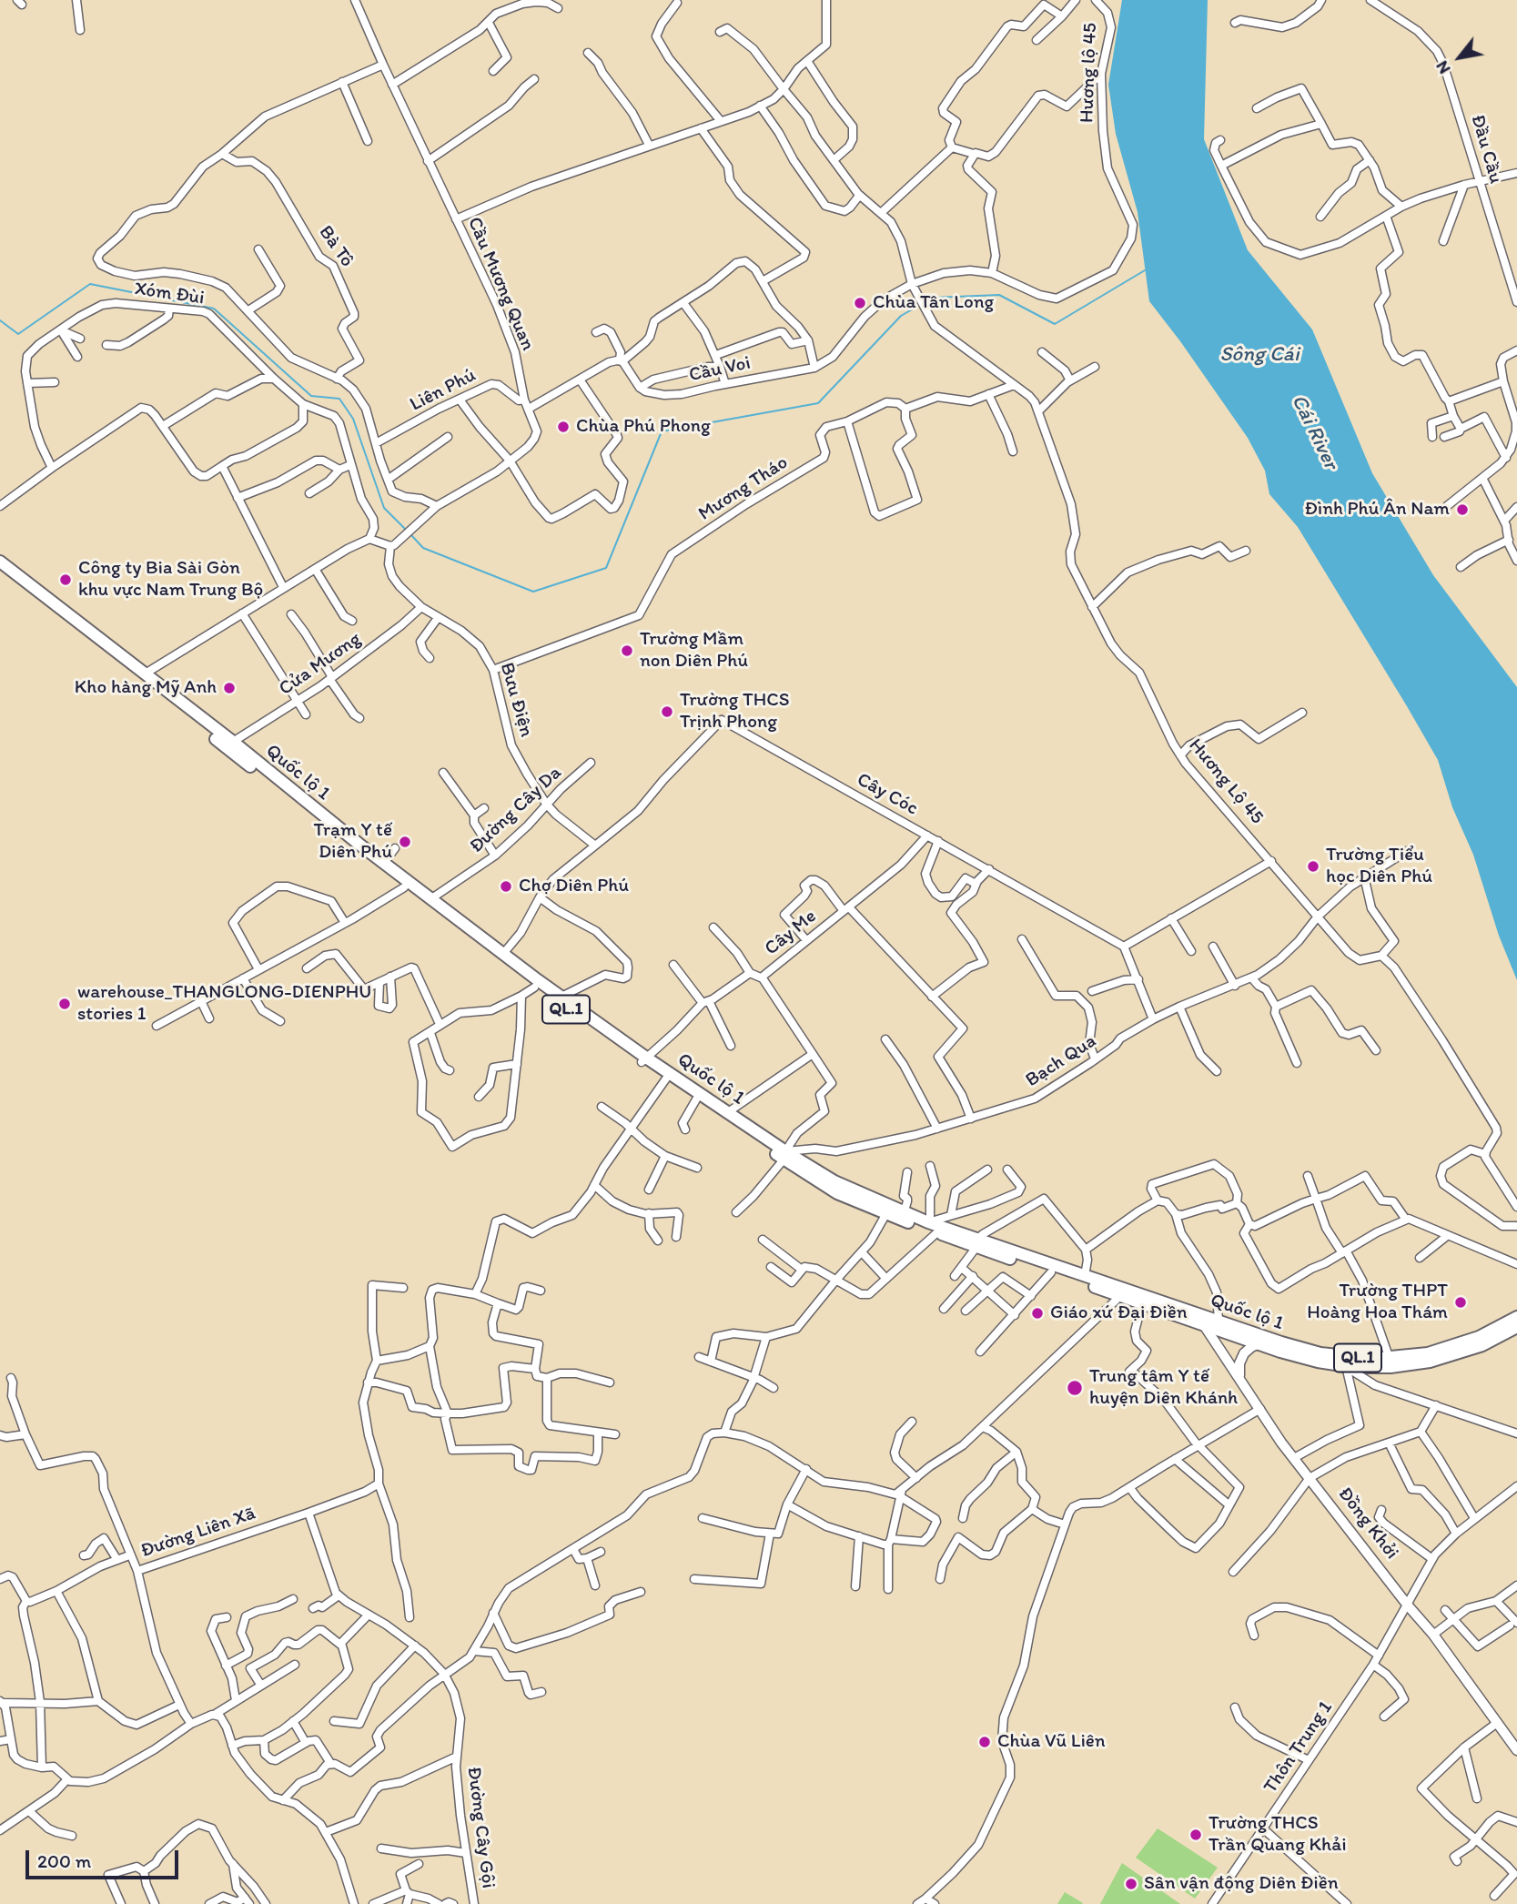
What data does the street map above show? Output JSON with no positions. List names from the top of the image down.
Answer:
{
  "streets": {
    "highway": ["Quốc lộ 1", "QL.1"],
    "main road": ["Đồng Khởi"],
    "street": [
      "Hương lộ 45",
      "Đầu Cầu",
      "Bà Tô",
      "Cầu Mương Quan",
      "Xóm Đùi",
      "Cầu Voi",
      "Liên Phú",
      "Mương Tháo",
      "Cửa Mương",
      "Bưu Điện",
      "Hương Lộ 45",
      "Cây Cóc",
      "Đường Cây Da",
      "Cây Me",
      "Bạch Qua",
      "Đường Liên Xã",
      "Thôn Trung 1",
      "Đường Cây Gội"
    ]
  },
  "crossings": [
    ["Hương lộ 45", "Cầu Voi"],
    ["Hương lộ 45", "Hương Lộ 45"],
    ["Cầu Mương Quan", "Liên Phú"],
    ["Cầu Mương Quan", "Bưu Điện"],
    ["Cầu Voi", "Hương Lộ 45"],
    ["Mương Tháo", "Bưu Điện"],
    ["Mương Tháo", "Hương Lộ 45"],
    ["Cửa Mương", "Bưu Điện"],
    ["Cửa Mương", "Quốc lộ 1"],
    ["Bưu Điện", "Cây Cóc"],
    ["Bưu Điện", "Đường Cây Da"],
    ["Quốc lộ 1", "Đường Cây Da"],
    ["Quốc lộ 1", "Cây Me"],
    ["Quốc lộ 1", "Bạch Qua"],
    ["Quốc lộ 1", "Đồng Khởi"],
    ["Hương Lộ 45", "Bạch Qua"],
    ["Cây Cóc", "Cây Me"],
    ["Cây Me", "Bạch Qua"],
    ["Đồng Khởi", "Thôn Trung 1"]
  ],
  "water": ["Sông Cái", "Cái River"],
  "places": [
    "Chùa Tân Long",
    "Chùa Phú Phong",
    "Đình Phú Ân Nam",
    "Công ty Bia Sài Gòn khu vực Nam Trung Bộ",
    "Trường Mầm non Diên Phú",
    "Kho hàng Mỹ Anh",
    "Trường THCS Trịnh Phong",
    "Trạm Y tế Diên Phú",
    "Trường Tiểu học Diên Phú",
    "Chợ Diên Phú",
    "warehouse_THANGLONG-DIENPHU stories 1",
    "Trường THPT Hoàng Hoa Thám",
    "Giáo xứ Đại Điền",
    "Trung tâm Y tế huyện Diên Khánh",
    "Chùa Vũ Liên",
    "Trường THCS Trần Quang Khải",
    "Sân vận động Diên Điền"
  ],
  "scale_bar": "200 m",
  "north": "bottom left"
}
